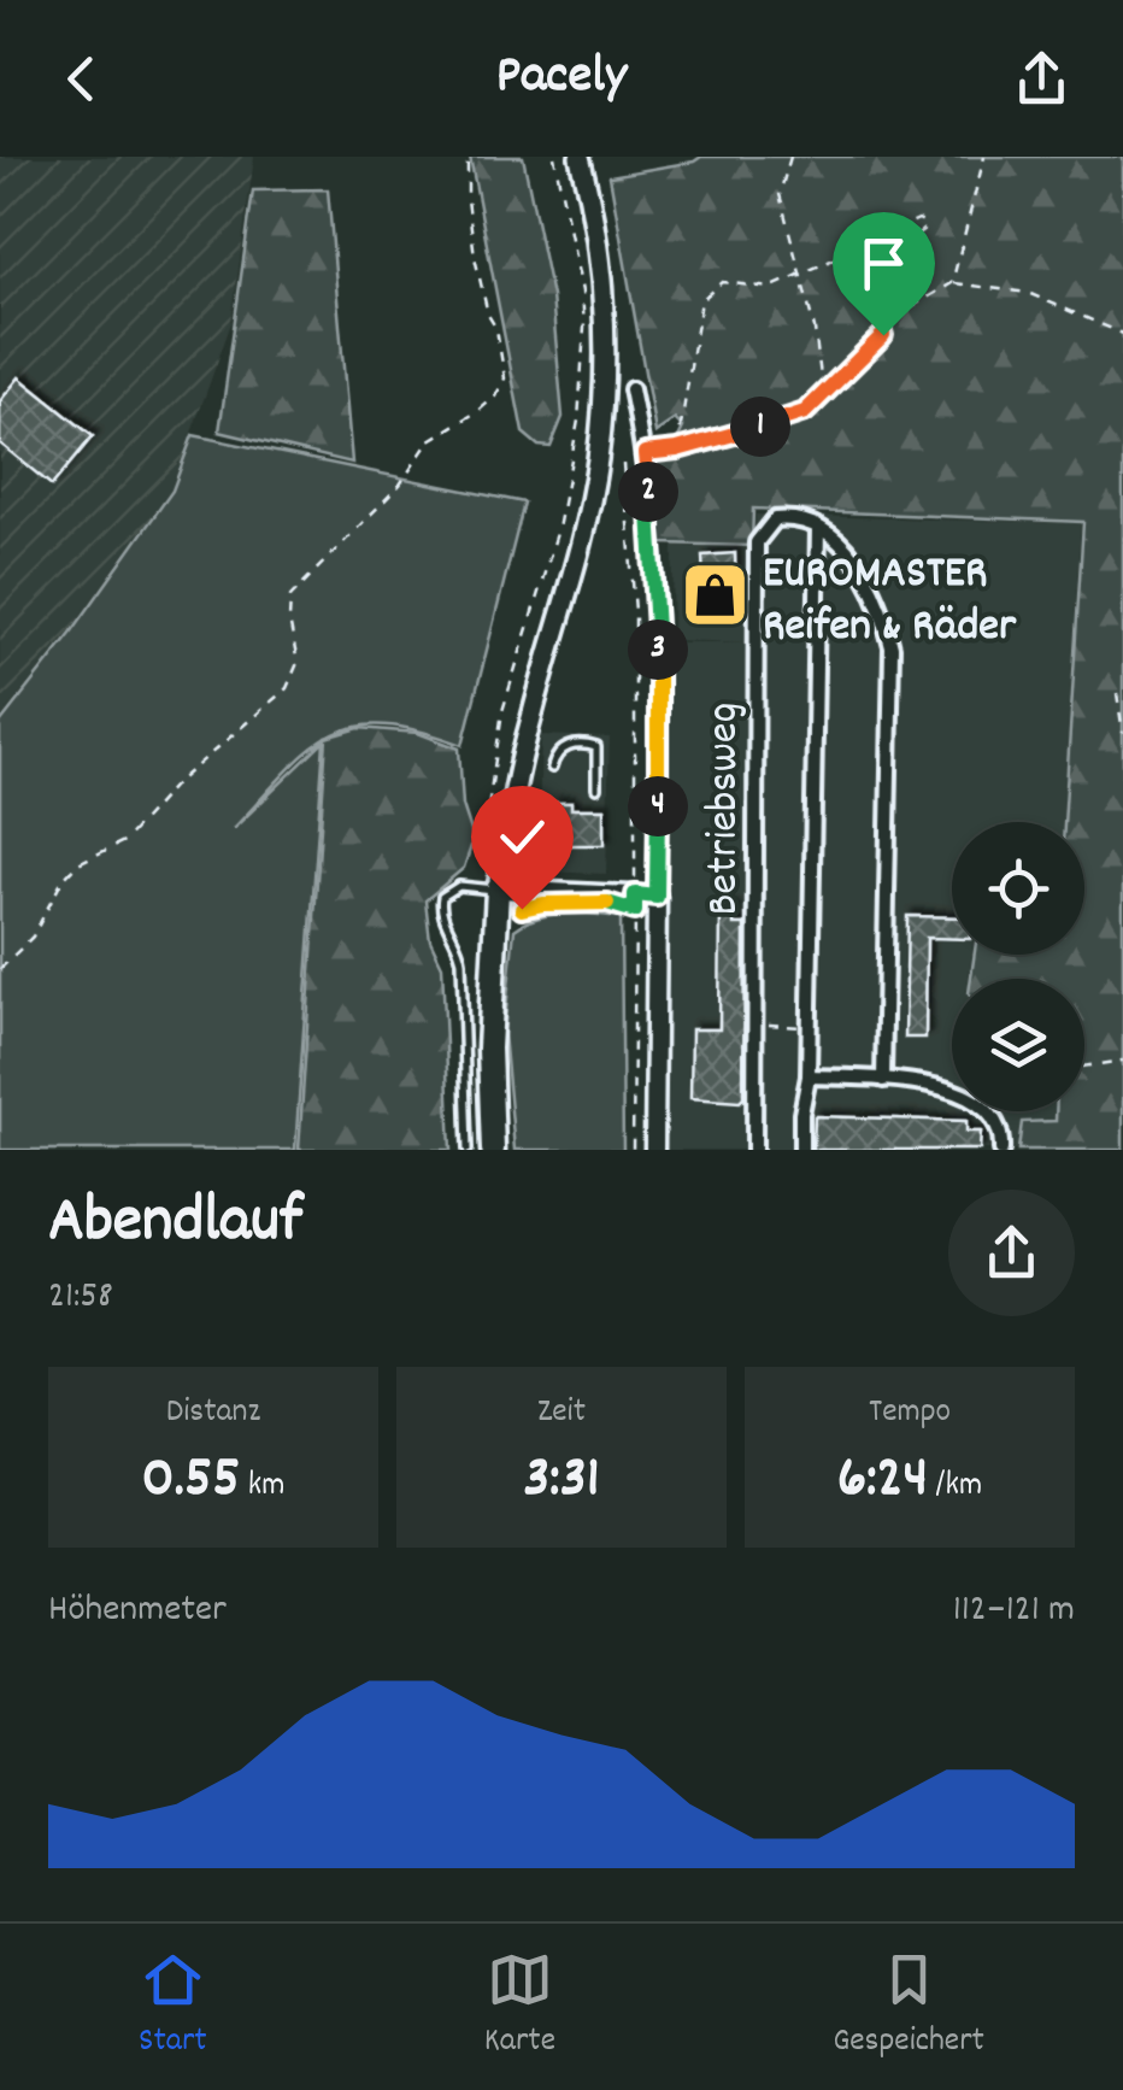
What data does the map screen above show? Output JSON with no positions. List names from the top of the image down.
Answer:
{
  "streets": {
    "street": ["Betriebsweg"]
  },
  "places": {
    "shop": ["EUROMASTER Reifen & Räder"]
  },
  "page": {
    "header": "Pacely",
    "pins": [
      "1",
      "2",
      "3",
      "4"
    ],
    "heading": ["Abendlauf", "21:58"],
    "stats": [
      ["Distanz", "0.55 km"],
      ["Zeit", "3:31"],
      ["Tempo", "6:24 /km"]
    ],
    "chart": ["Höhenmeter", "112–121 m"],
    "tabs": ["Start", "Karte", "Gespeichert"]
  }
}
